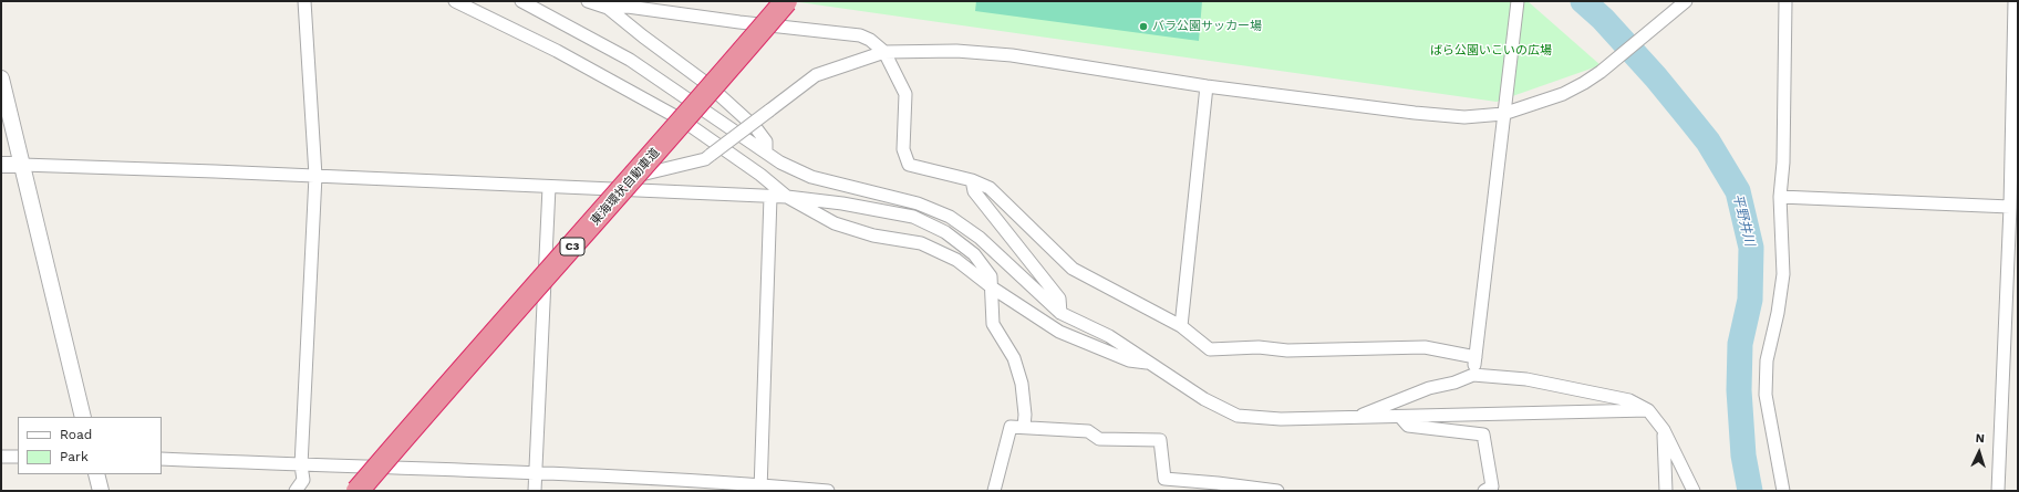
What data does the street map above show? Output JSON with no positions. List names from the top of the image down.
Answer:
{
  "streets": {
    "highway": ["東海環状自動車道", "C3"]
  },
  "water": ["平野井川"],
  "parks": ["ばら公園いこいの広場"],
  "places": ["バラ公園サッカー場"],
  "legend": ["Road", "Park"],
  "north": "top"
}
